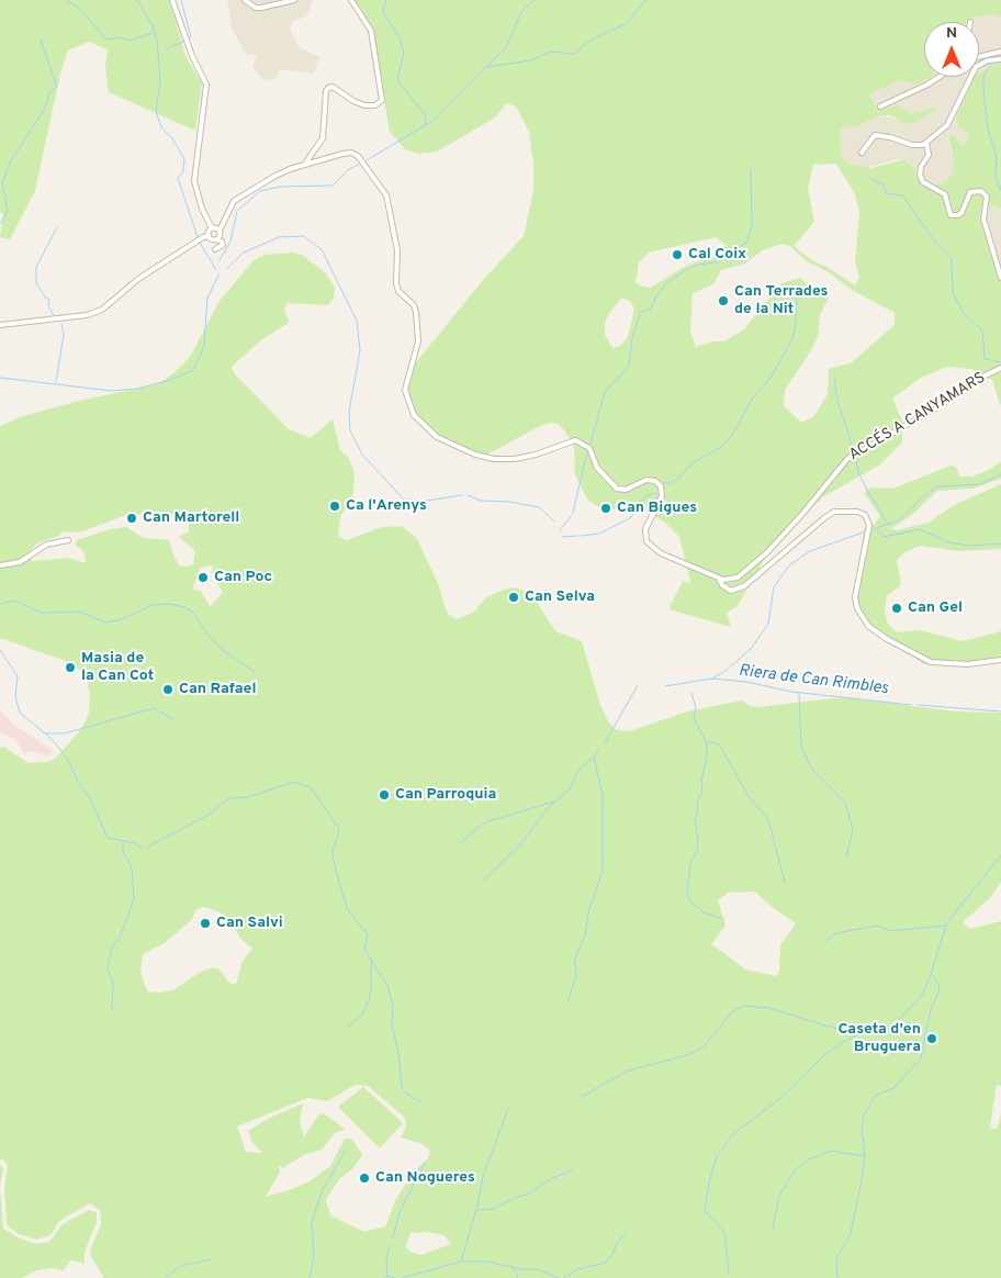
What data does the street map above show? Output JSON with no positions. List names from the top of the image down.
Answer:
{
  "streets": {
    "street": ["ACCÉS A CANYAMARS"]
  },
  "water": ["Riera de Can Rimbles"],
  "places": [
    "Cal Coix",
    "Can Terrades de la Nit",
    "Ca l'Arenys",
    "Can Bigues",
    "Can Martorell",
    "Can Poc",
    "Can Selva",
    "Can Gel",
    "Masia de la Can Cot",
    "Can Rafael",
    "Can Parroquia",
    "Can Salvi",
    "Caseta d'en Bruguera",
    "Can Nogueres"
  ],
  "north": "top"
}
